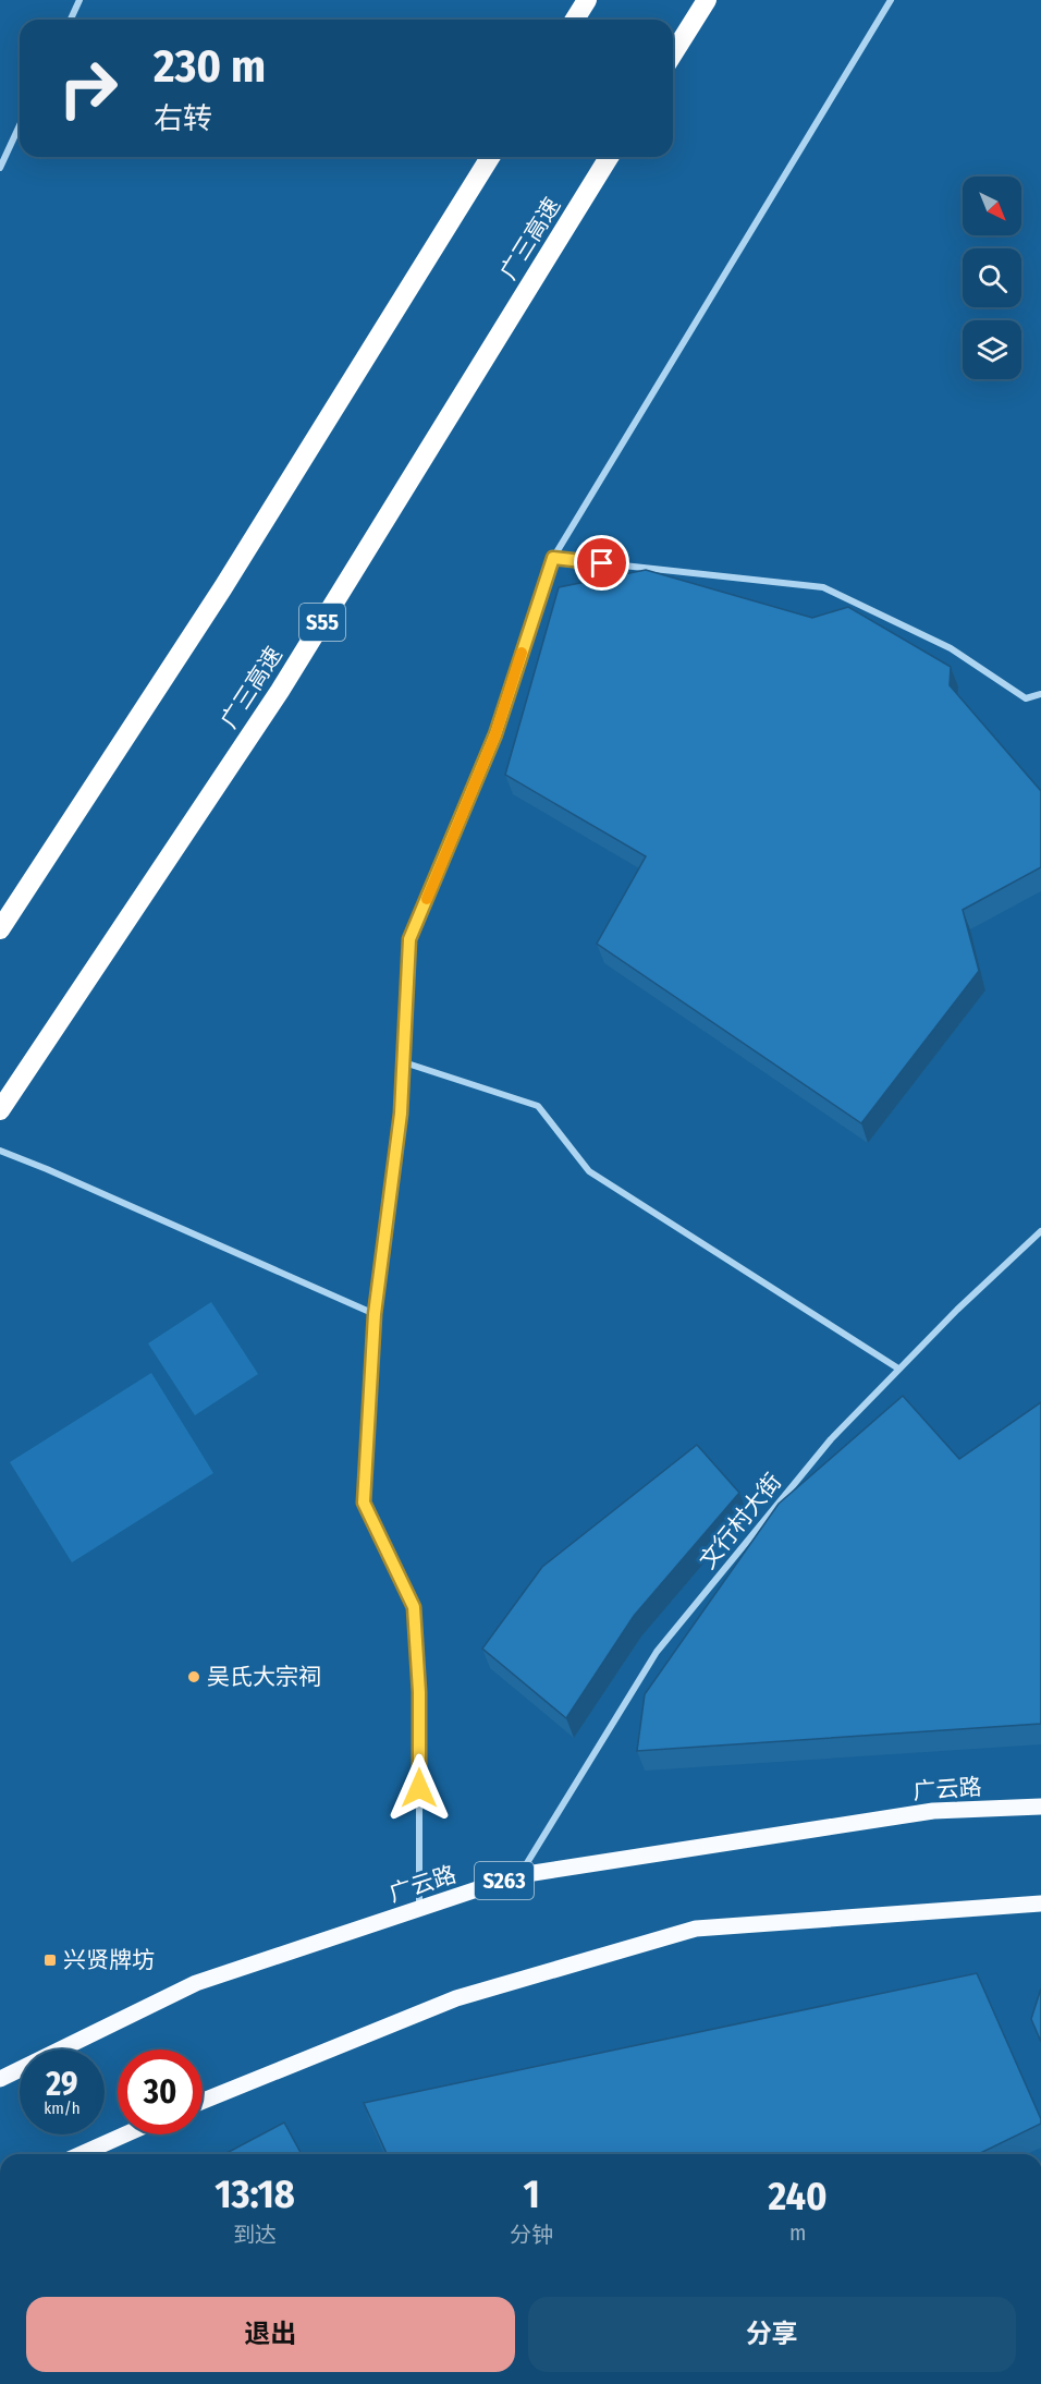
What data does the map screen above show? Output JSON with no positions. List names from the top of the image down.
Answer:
{
  "streets": {
    "highway": ["广三高速", "S55"],
    "main road": ["广云路", "S263"],
    "street": ["文行村大街"]
  },
  "crossings": [
    ["文行村大街", "广云路"]
  ],
  "places": {
    "other": ["吴氏大宗祠"],
    "transit": ["兴贤牌坊"]
  },
  "north": "bottom right",
  "page": {
    "turn": ["230 m", "右转"],
    "speed": "29 km/h",
    "limit": "30",
    "eta": [
      "13:18",
      "到达",
      "1",
      "分钟",
      "240",
      "m"
    ],
    "buttons": ["退出", "分享"]
  }
}
